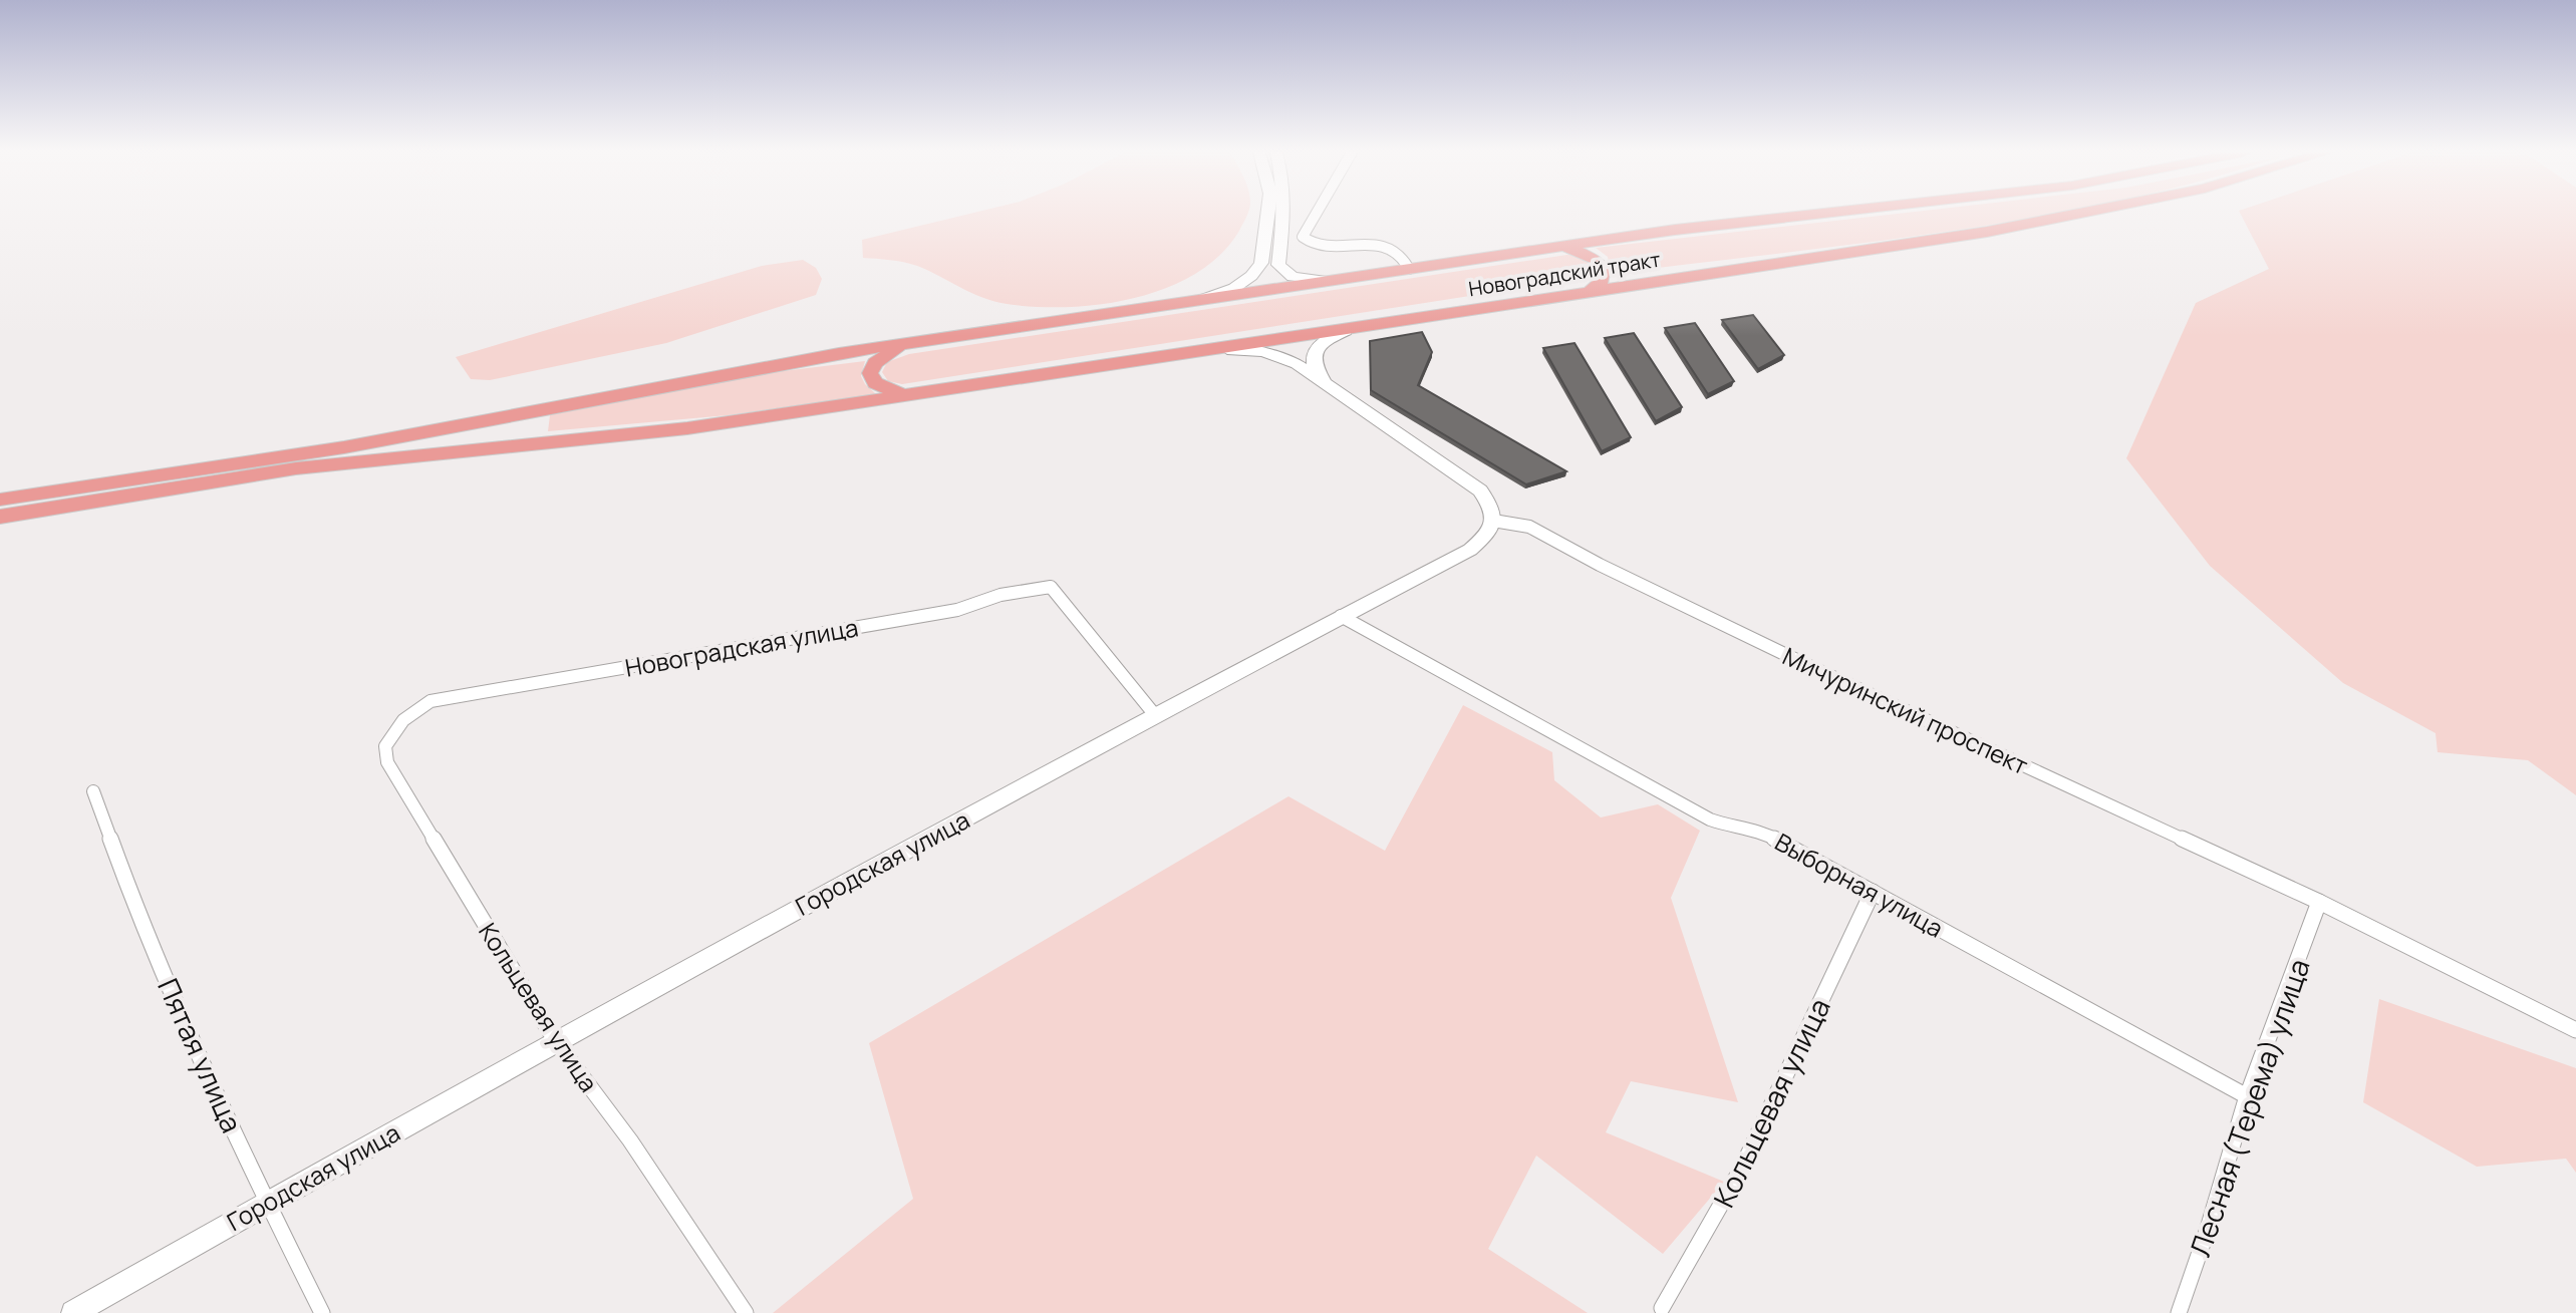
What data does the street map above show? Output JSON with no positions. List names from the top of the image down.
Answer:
{
  "streets": {
    "main road": ["Новоградский тракт"],
    "street": [
      "Новоградская улица",
      "Мичуринский проспект",
      "Городская улица",
      "Выборная улица",
      "Кольцевая улица",
      "Пятая улица",
      "Лесная (Терема) улица"
    ]
  },
  "crossings": [
    ["Новоградская улица", "Городская улица"],
    ["Новоградская улица", "Кольцевая улица"],
    ["Мичуринский проспект", "Городская улица"],
    ["Мичуринский проспект", "Лесная (Терема) улица"],
    ["Городская улица", "Выборная улица"],
    ["Городская улица", "Кольцевая улица"],
    ["Городская улица", "Пятая улица"],
    ["Выборная улица", "Кольцевая улица"],
    ["Выборная улица", "Лесная (Терема) улица"]
  ]
}
